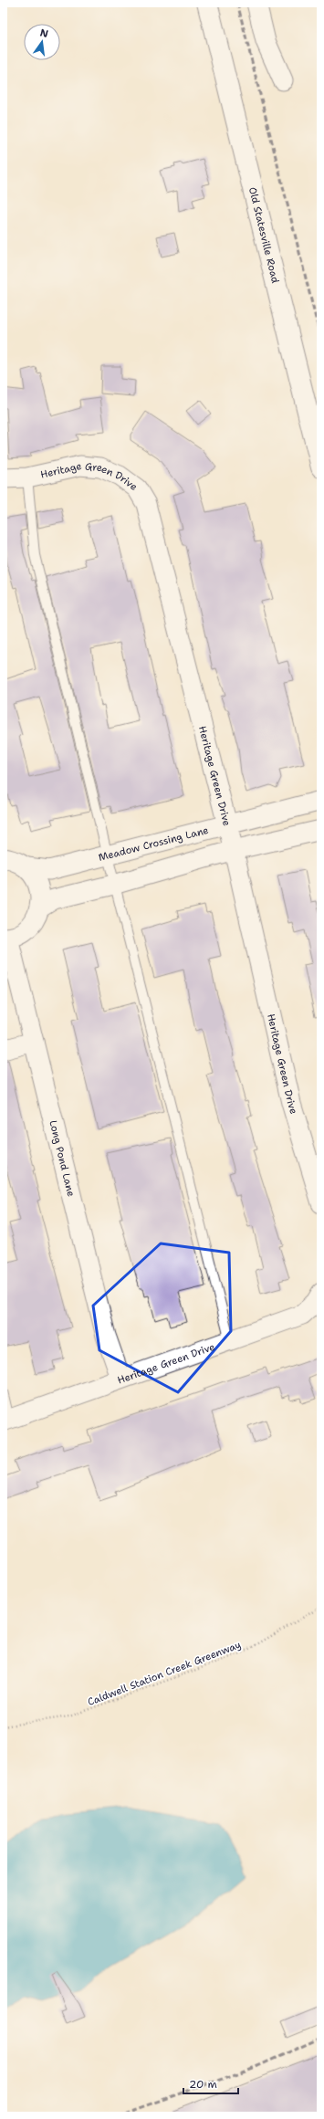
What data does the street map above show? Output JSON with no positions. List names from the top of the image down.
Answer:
{
  "streets": {
    "main road": ["Old Statesville Road"],
    "street": ["Heritage Green Drive", "Meadow Crossing Lane", "Long Pond Lane"],
    "path": ["Caldwell Station Creek Greenway"]
  },
  "crossings": [
    ["Heritage Green Drive", "Meadow Crossing Lane"],
    ["Heritage Green Drive", "Long Pond Lane"],
    ["Meadow Crossing Lane", "Long Pond Lane"]
  ],
  "scale_bar": "20 m",
  "north": "top"
}
